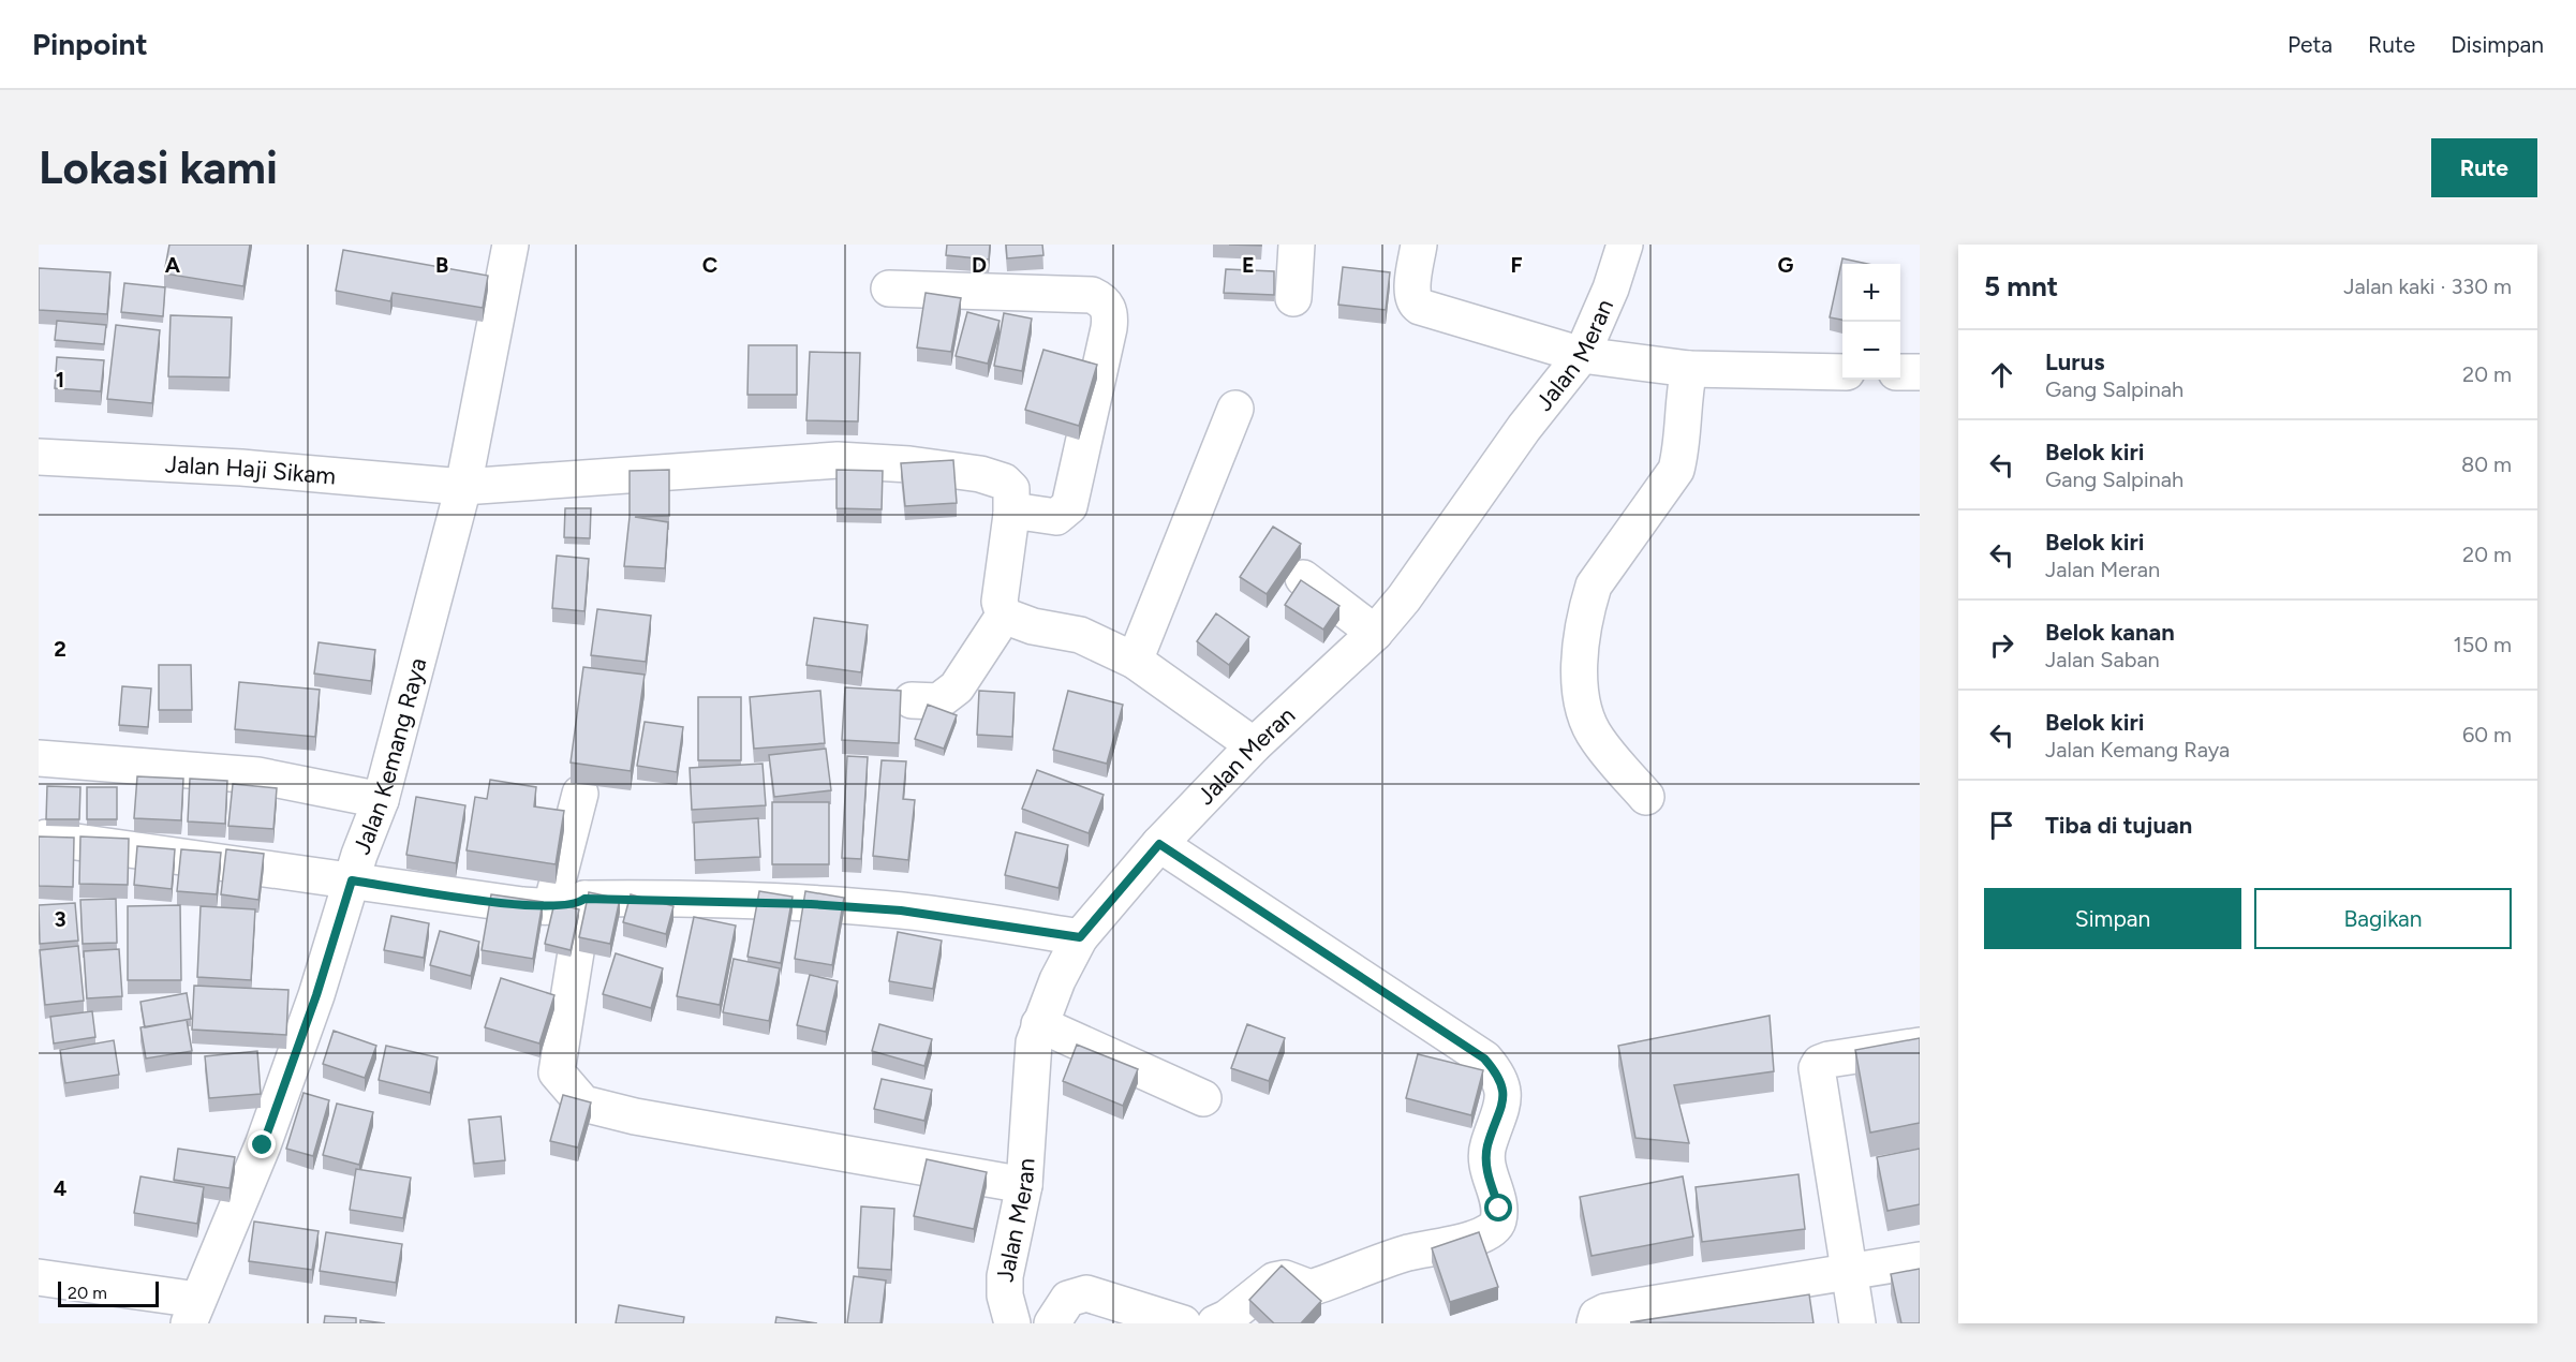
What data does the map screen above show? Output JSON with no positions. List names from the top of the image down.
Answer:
{
  "streets": {
    "street": ["Jalan Meran", "Jalan Haji Sikam", "Jalan Kemang Raya"]
  },
  "crossings": [
    ["Jalan Haji Sikam", "Jalan Kemang Raya"]
  ],
  "scale_bar": "20 m",
  "page": {
    "header": "Pinpoint",
    "nav": ["Peta", "Rute", "Disimpan"],
    "buttons": [
      "Rute",
      ["Simpan", "Bagikan"]
    ],
    "title": "Lokasi kami",
    "heading": ["5 mnt", "Jalan kaki · 330 m"],
    "map_buttons": ["+", "−"],
    "list": [
      ["Lurus", "Gang Salpinah", "20 m"],
      ["Belok kiri", "Gang Salpinah", "80 m"],
      ["Belok kiri", "Jalan Meran", "20 m"],
      ["Belok kanan", "Jalan Saban", "150 m"],
      ["Belok kiri", "Jalan Kemang Raya", "60 m"],
      "Tiba di tujuan"
    ],
    "scale": "20 m"
  },
  "grid": {
    "columns": [
      "A",
      "B",
      "C",
      "D",
      "E",
      "F",
      "G"
    ],
    "rows": [
      "1",
      "2",
      "3",
      "4"
    ]
  }
}
